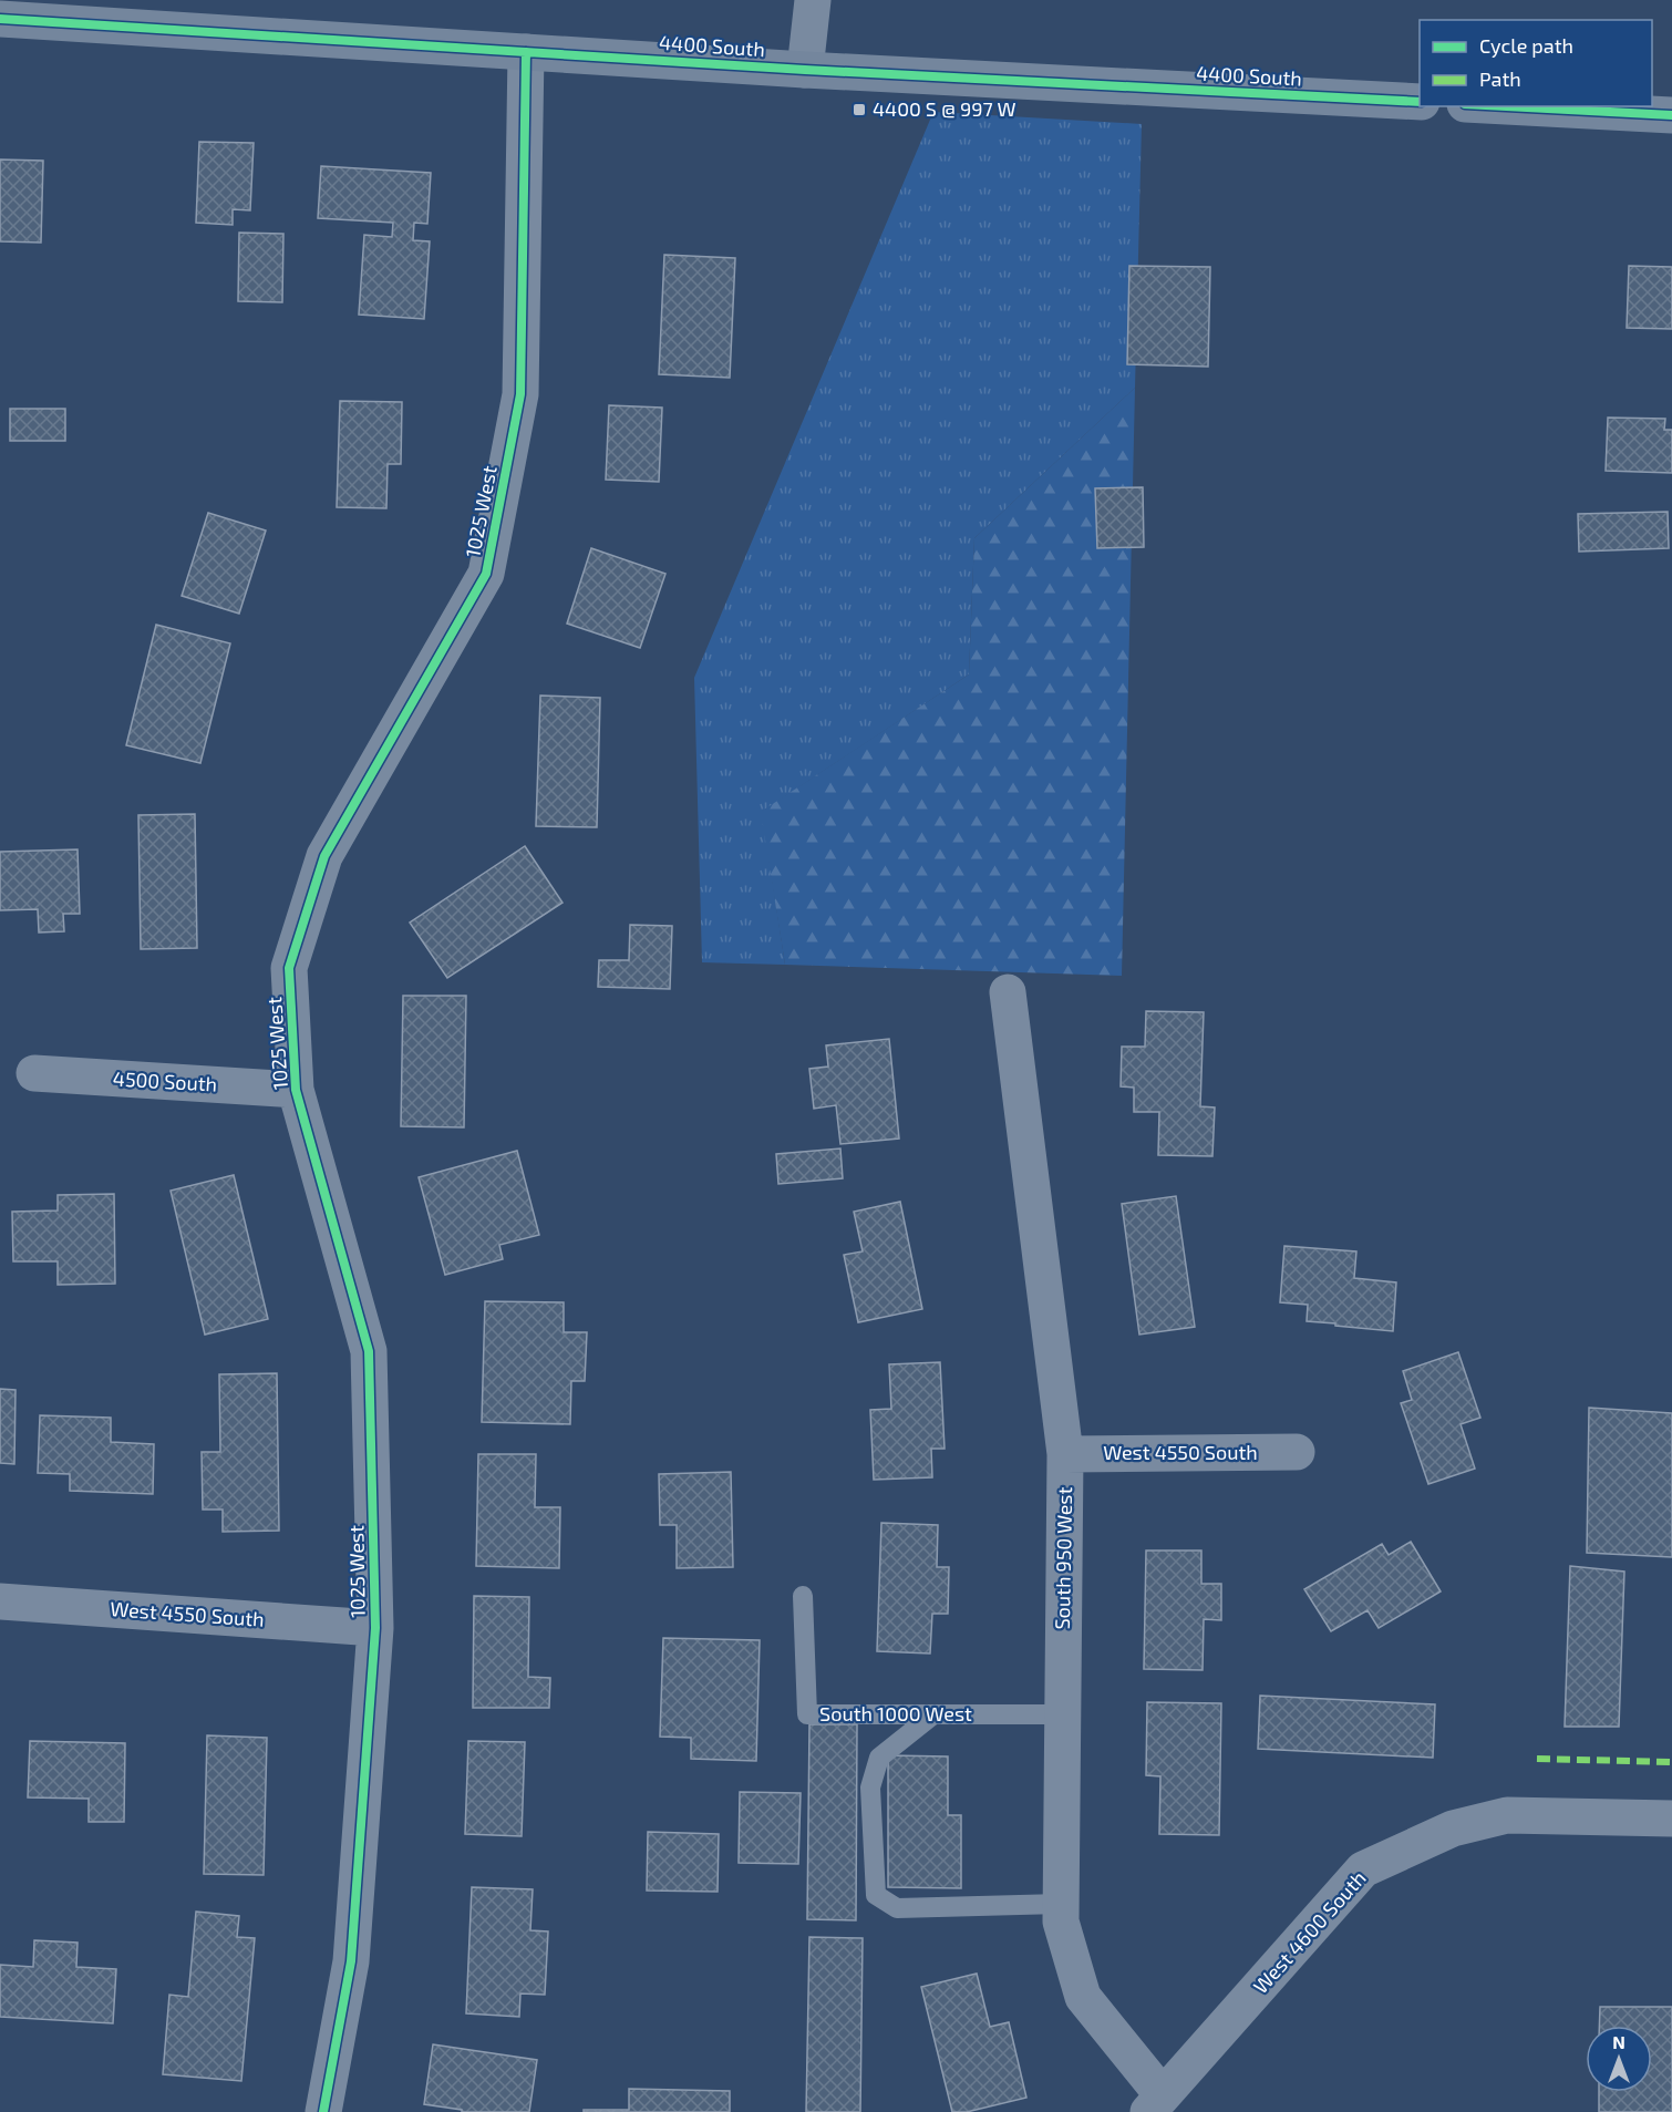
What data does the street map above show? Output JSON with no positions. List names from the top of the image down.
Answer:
{
  "streets": {
    "street": [
      "4400 South",
      "1025 West",
      "4500 South",
      "West 4550 South",
      "South 950 West",
      "West 4600 South"
    ],
    "lane": ["South 1000 West"]
  },
  "crossings": [
    ["4400 South", "1025 West"],
    ["1025 West", "4500 South"],
    ["1025 West", "West 4550 South"],
    ["West 4550 South", "South 950 West"],
    ["South 950 West", "South 1000 West"],
    ["South 950 West", "West 4600 South"]
  ],
  "places": {
    "transit": ["4400 S @ 997 W"]
  },
  "legend": ["Cycle path", "Path"],
  "north": "top"
}
